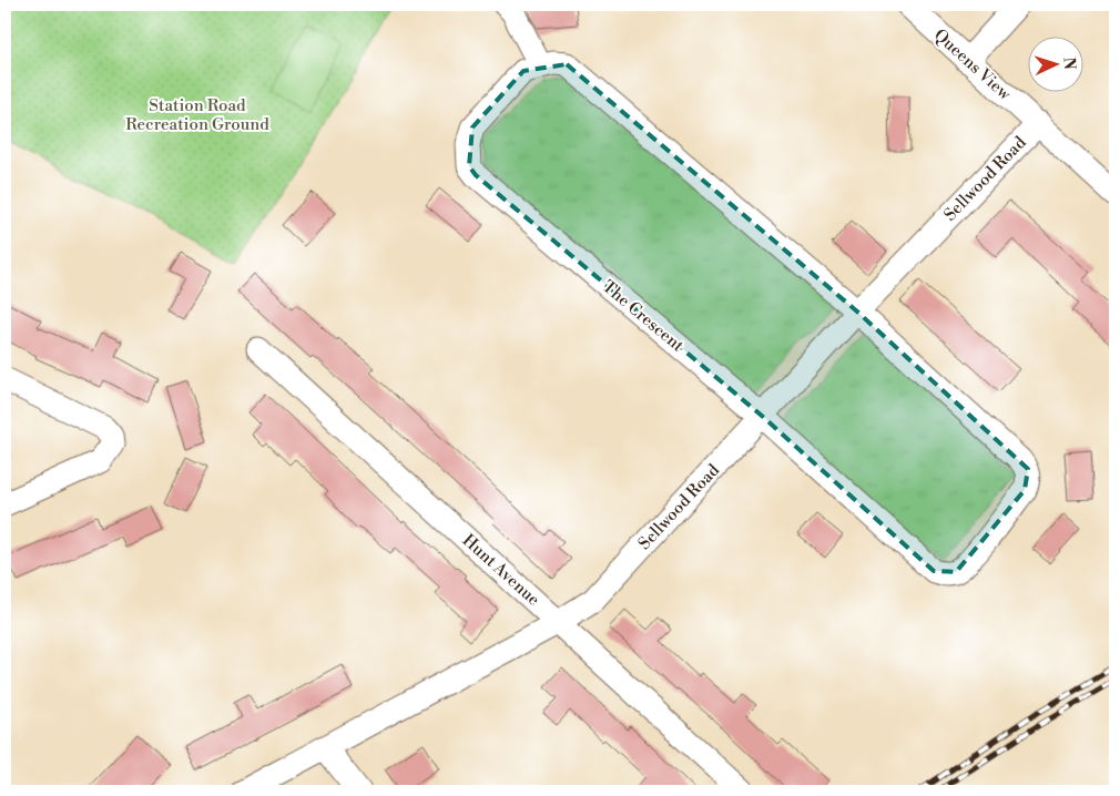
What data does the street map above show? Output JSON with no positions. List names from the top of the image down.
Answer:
{
  "streets": {
    "street": [
      "Queens View",
      "Sellwood Road",
      "The Crescent",
      "Hunt Avenue"
    ]
  },
  "crossings": [
    ["Queens View", "Sellwood Road"],
    ["Sellwood Road", "The Crescent"],
    ["Sellwood Road", "Hunt Avenue"]
  ],
  "parks": ["Station Road Recreation Ground"],
  "north": "right"
}
